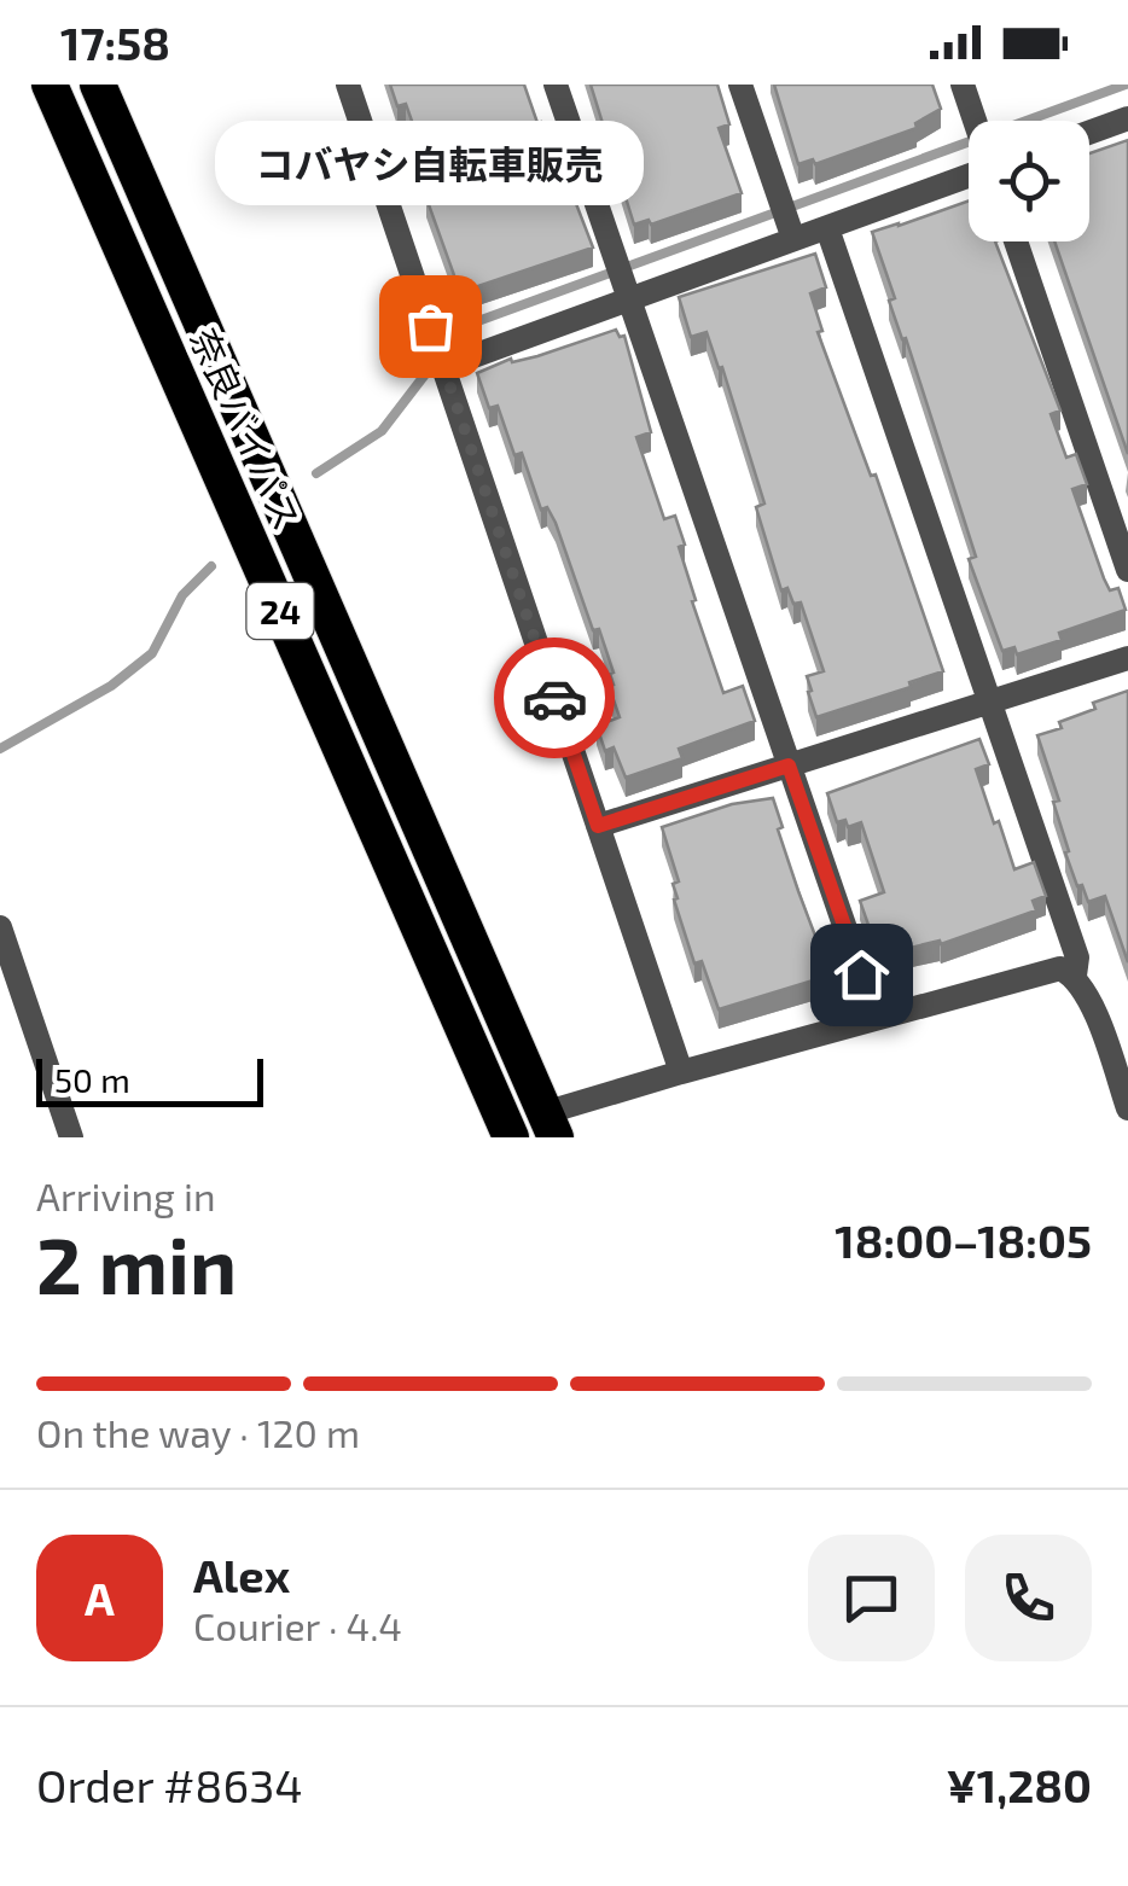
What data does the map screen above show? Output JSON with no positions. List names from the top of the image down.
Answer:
{
  "streets": {
    "highway": ["奈良バイパス", "24"]
  },
  "places": ["コバヤシ自転車販売"],
  "scale_bar": "50 m",
  "page": {
    "status": "17:58",
    "bubble": "コバヤシ自転車販売",
    "scale": "50 m",
    "heading": ["2 min", "Arriving in", "18:00–18:05"],
    "panel": [
      "Alex",
      "Courier · 4.4",
      "Order #8634",
      "¥1,280"
    ],
    "bar": "On the way · 120 m",
    "round": "A"
  }
}
